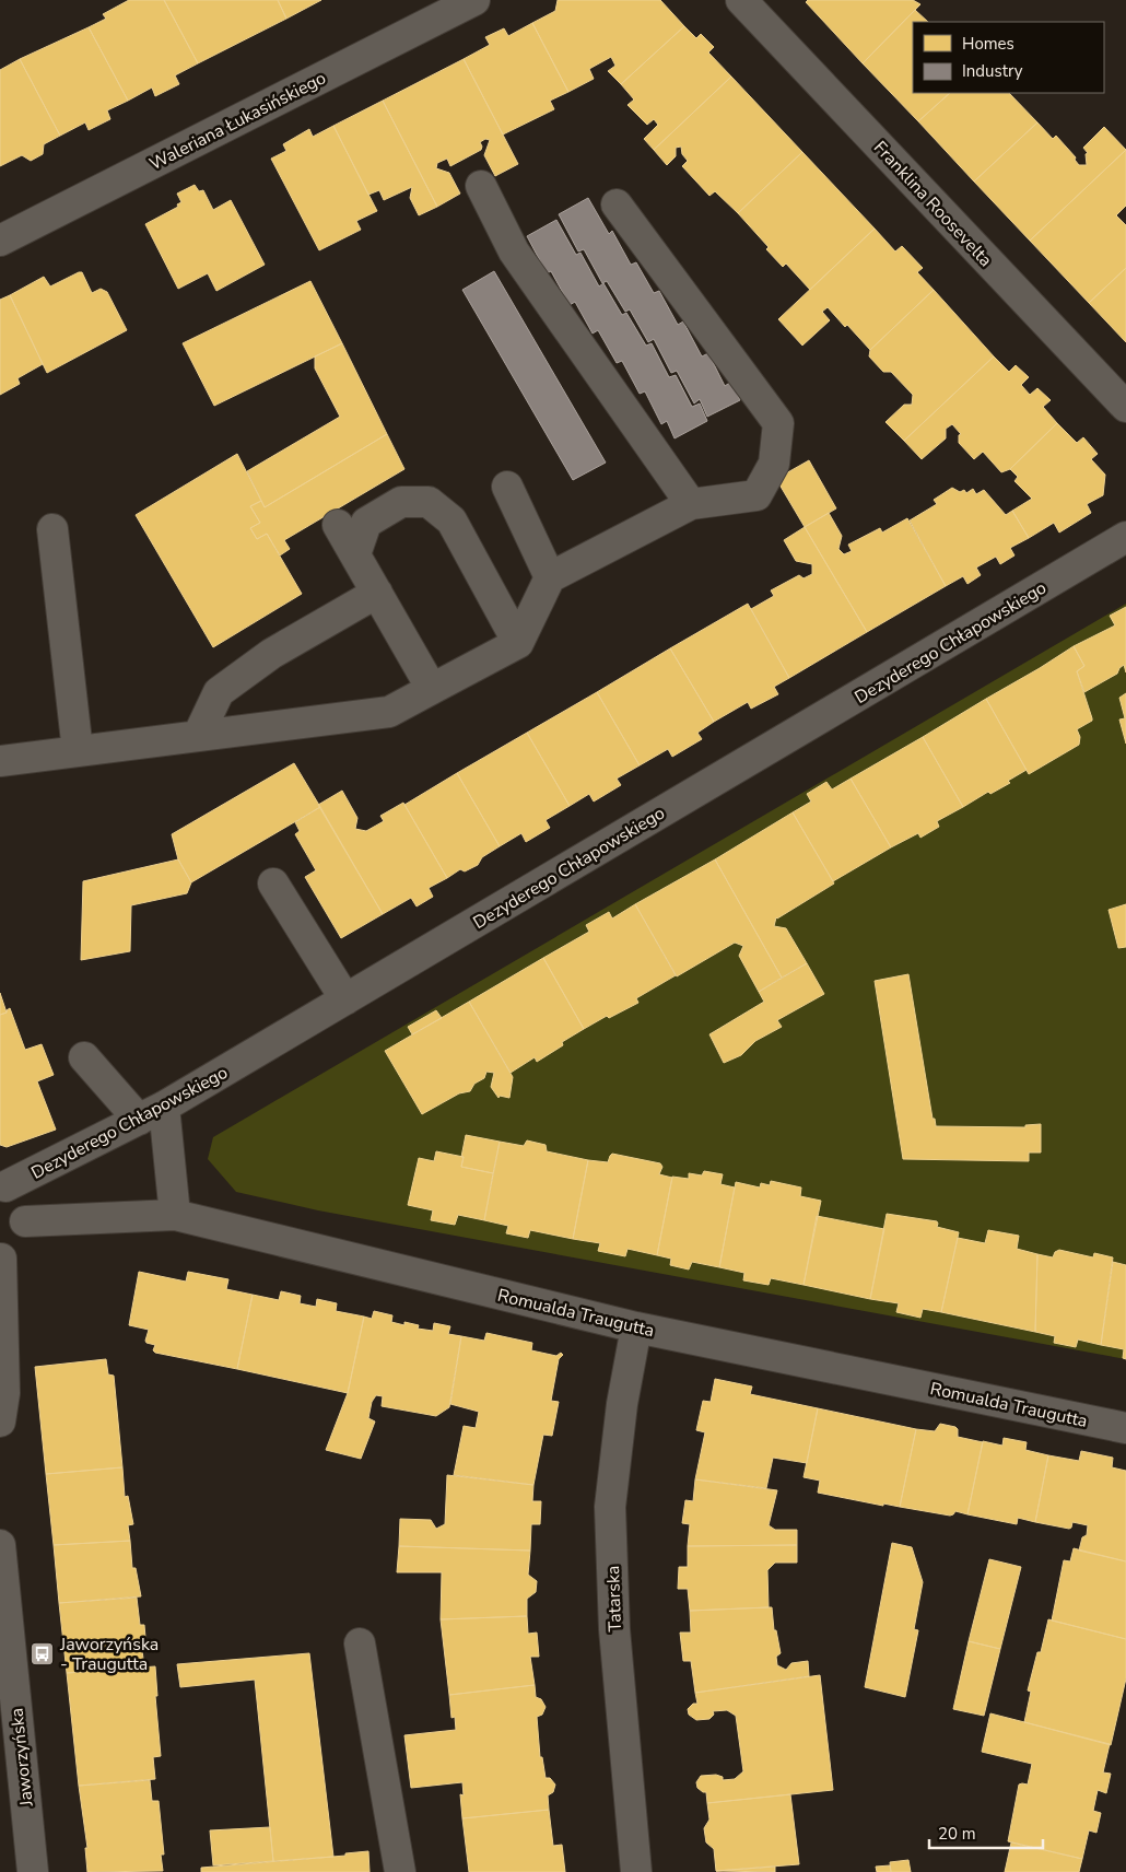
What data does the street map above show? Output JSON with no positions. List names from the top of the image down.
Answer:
{
  "streets": {
    "street": [
      "Waleriana Łukasińskiego",
      "Franklina Roosevelta",
      "Dezyderego Chłapowskiego",
      "Romualda Traugutta",
      "Tatarska",
      "Jaworzyńska"
    ]
  },
  "crossings": [
    ["Romualda Traugutta", "Tatarska"]
  ],
  "places": {
    "bus stop": ["Jaworzyńska - Traugutta"]
  },
  "legend": ["Homes", "Industry"],
  "scale_bar": "20 m"
}
